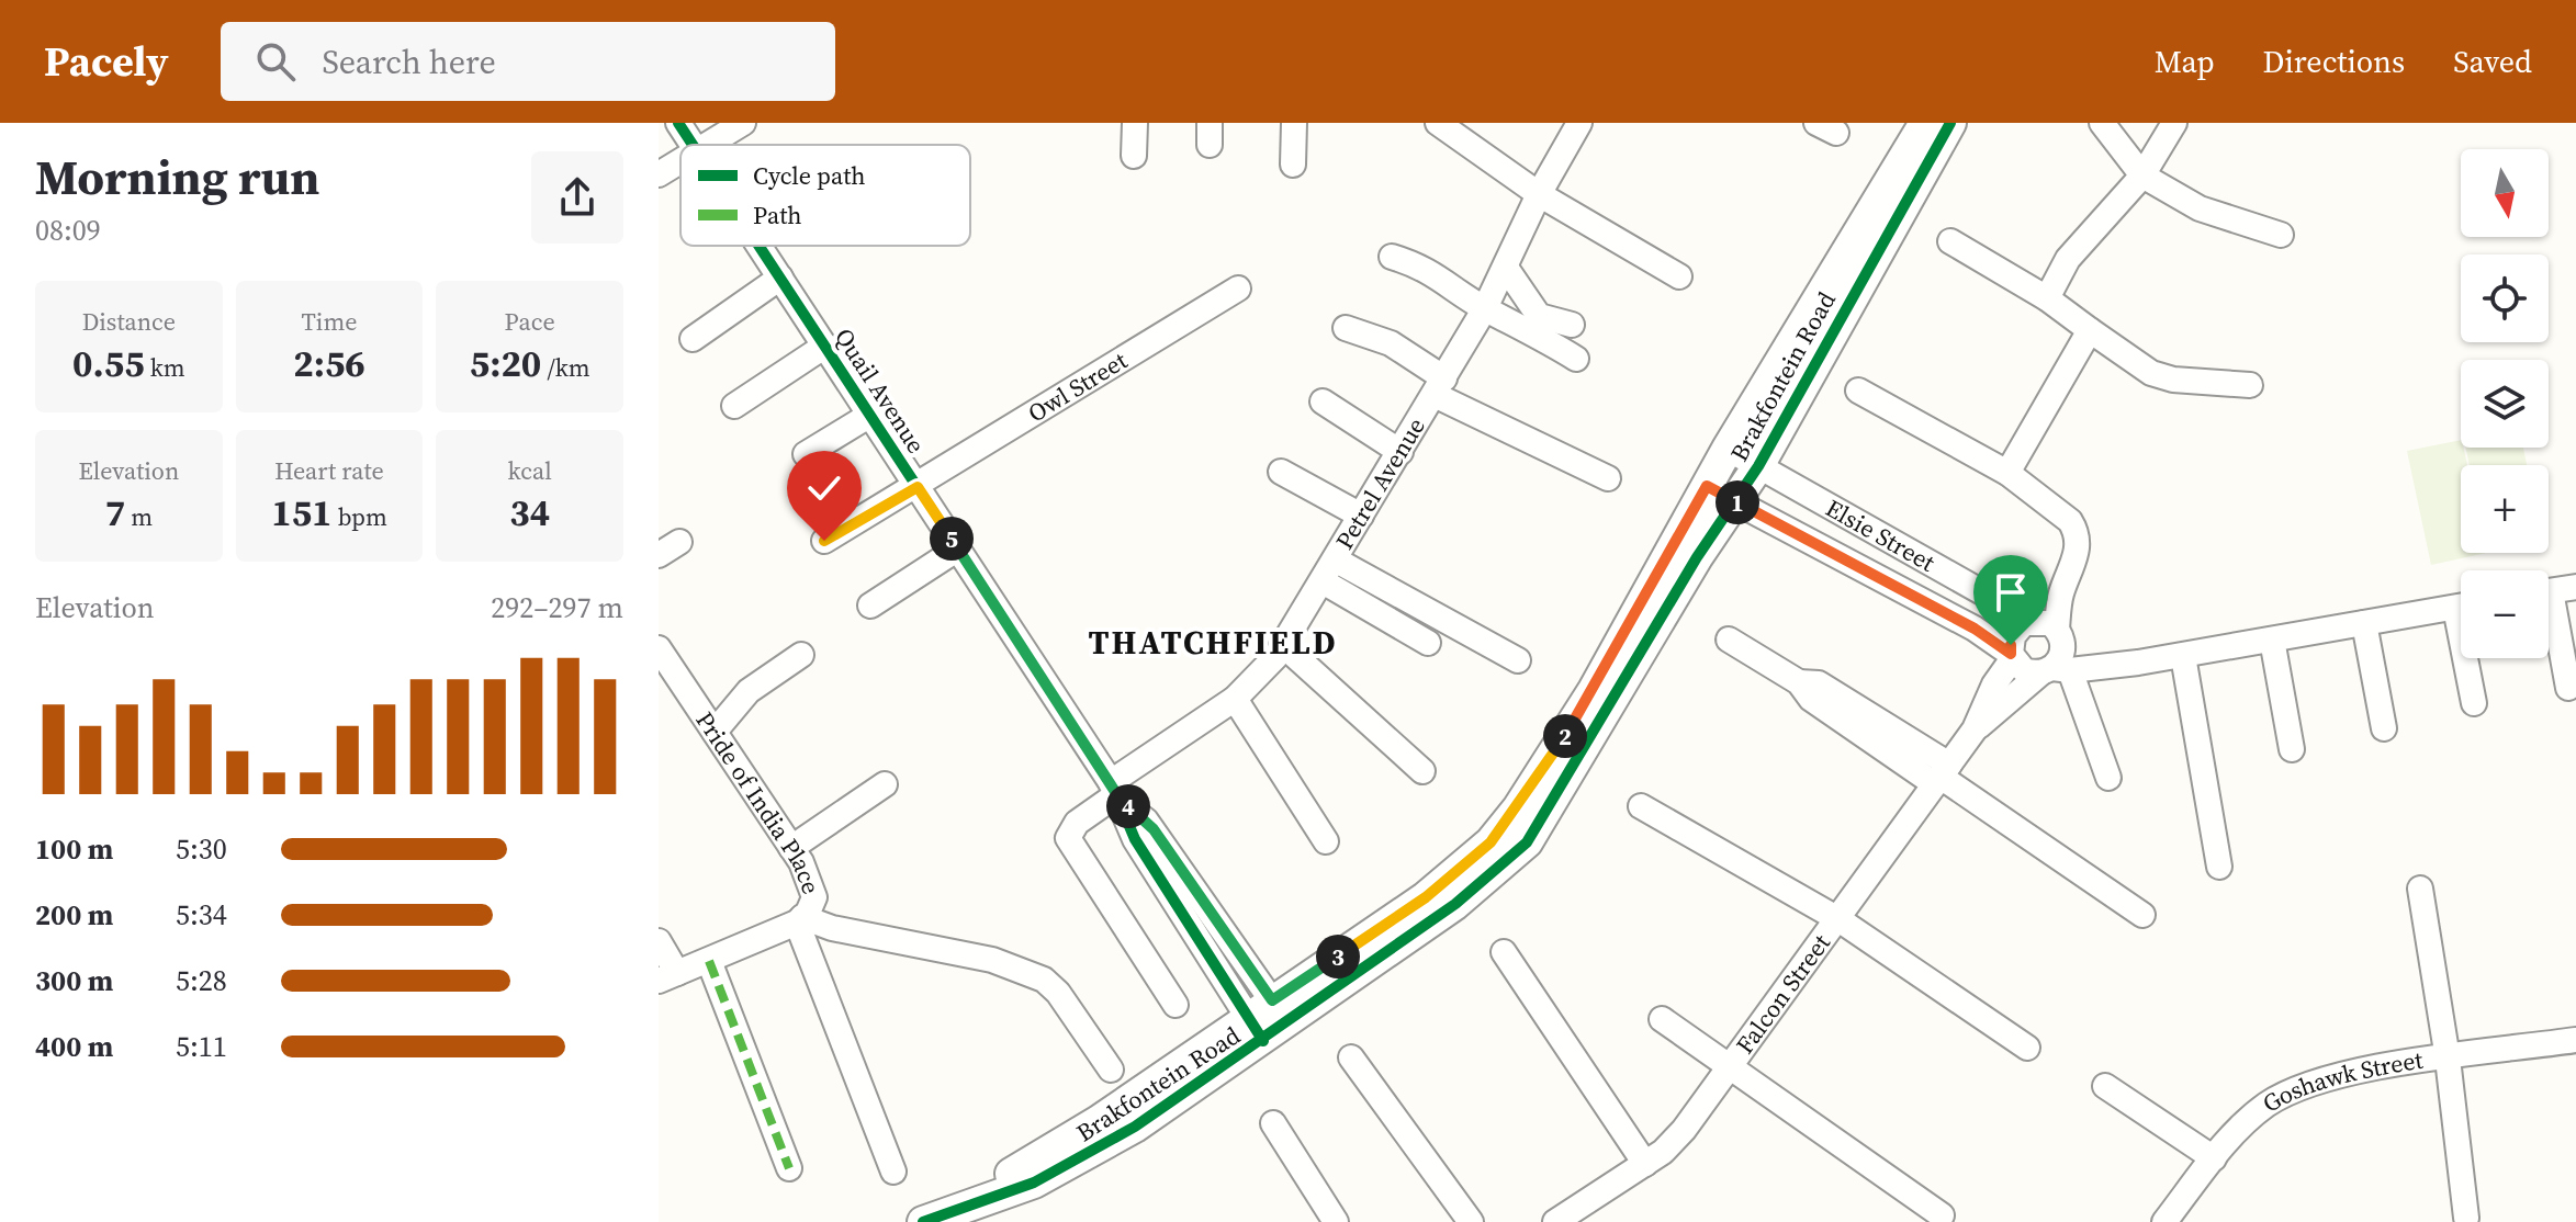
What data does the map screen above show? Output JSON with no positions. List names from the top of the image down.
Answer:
{
  "streets": {
    "street": [
      "Brakfontein Road",
      "Owl Street",
      "Quail Avenue",
      "Petrel Avenue",
      "Elsie Street",
      "Pride of India Place",
      "Falcon Street",
      "Goshawk Street"
    ]
  },
  "crossings": [
    ["Brakfontein Road", "Quail Avenue"],
    ["Brakfontein Road", "Elsie Street"],
    ["Owl Street", "Quail Avenue"],
    ["Quail Avenue", "Petrel Avenue"],
    ["Elsie Street", "Falcon Street"]
  ],
  "districts": ["THATCHFIELD"],
  "legend": ["Cycle path", "Path"],
  "north": "bottom",
  "page": {
    "header": "Pacely",
    "search": "Search here",
    "nav": ["Map", "Directions", "Saved"],
    "heading": ["Morning run", "08:09"],
    "map_buttons": ["+", "−"],
    "stats": [
      ["Distance", "0.55 km"],
      ["Time", "2:56"],
      ["Pace", "5:20 /km"],
      ["Elevation", "7 m"],
      ["Heart rate", "151 bpm"],
      ["kcal", "34"]
    ],
    "pins": [
      "1",
      "5",
      "2",
      "4",
      "3"
    ],
    "chart": ["Elevation", "292–297 m"],
    "list": [
      {
        "name": "100 m",
        "note": "5:30"
      },
      {
        "name": "200 m",
        "note": "5:34"
      },
      {
        "name": "300 m",
        "note": "5:28"
      },
      {
        "name": "400 m",
        "note": "5:11"
      }
    ]
  }
}
